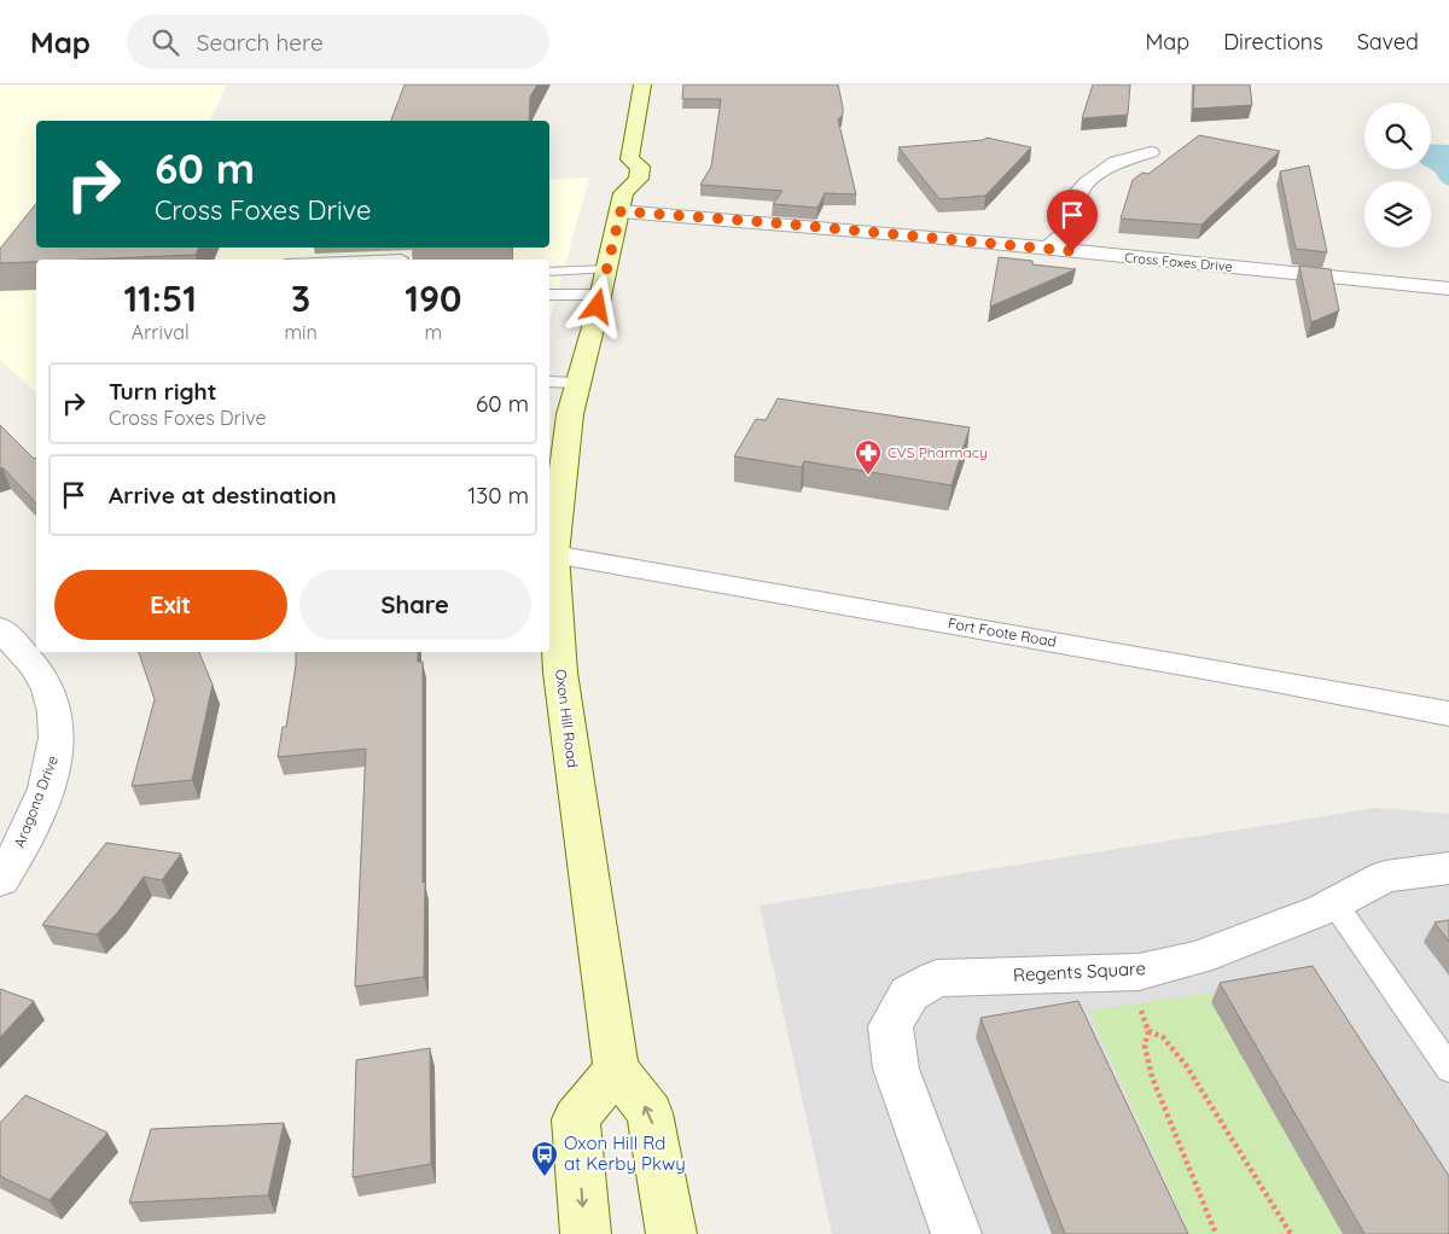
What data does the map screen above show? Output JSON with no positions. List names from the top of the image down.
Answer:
{
  "streets": {
    "main road": ["Oxon Hill Road"],
    "street": [
      "Cross Foxes Drive",
      "Fort Foote Road",
      "Aragona Drive",
      "Regents Square"
    ]
  },
  "crossings": [
    ["Cross Foxes Drive", "Oxon Hill Road"],
    ["Fort Foote Road", "Oxon Hill Road"]
  ],
  "places": {
    "pharmacy": ["CVS Pharmacy"],
    "bus stop": ["Oxon Hill Rd at Kerby Pkwy"]
  },
  "page": {
    "header": "Map",
    "search": "Search here",
    "nav": ["Map", "Directions", "Saved"],
    "turn": ["60 m", "Cross Foxes Drive"],
    "eta": [
      "11:51",
      "Arrival",
      "3",
      "min",
      "190",
      "m"
    ],
    "list": [
      {
        "name": "Turn right",
        "note": "Cross Foxes Drive",
        "value": "60 m"
      },
      {
        "name": "Arrive at destination",
        "value": "130 m"
      }
    ],
    "buttons": ["Exit", "Share"]
  }
}
